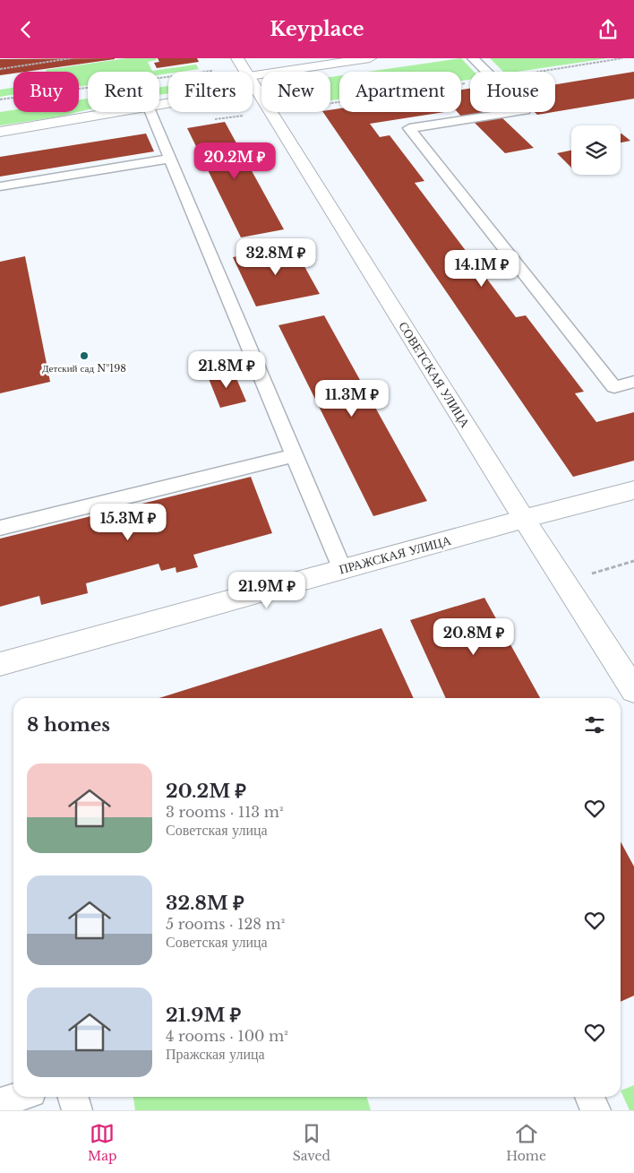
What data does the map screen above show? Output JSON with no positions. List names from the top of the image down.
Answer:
{
  "streets": {
    "street": ["СОВЕТСКАЯ УЛИЦА", "ПРАЖСКАЯ УЛИЦА"]
  },
  "crossings": [
    ["СОВЕТСКАЯ УЛИЦА", "ПРАЖСКАЯ УЛИЦА"]
  ],
  "places": ["Детский сад №198"],
  "page": {
    "header": "Keyplace",
    "chip": [
      "Buy",
      "Rent",
      "Filters",
      "New",
      "Apartment",
      "House"
    ],
    "price": [
      "20.2M ₽",
      "32.8M ₽",
      "14.1M ₽",
      "21.8M ₽",
      "11.3M ₽",
      "15.3M ₽",
      "21.9M ₽",
      "20.8M ₽"
    ],
    "heading": "8 homes",
    "list": [
      {
        "name": "20.2M ₽",
        "note": "3 rooms · 113 m² · Советская улица"
      },
      {
        "name": "32.8M ₽",
        "note": "5 rooms · 128 m² · Советская улица"
      },
      {
        "name": "21.9M ₽",
        "note": "4 rooms · 100 m² · Пражская улица"
      }
    ],
    "tabs": ["Map", "Saved", "Home"]
  }
}
